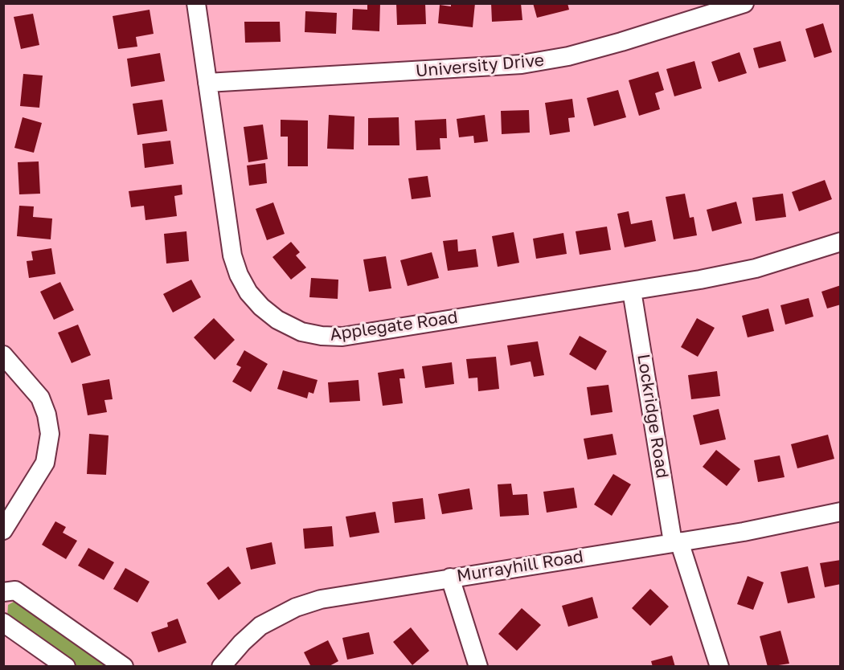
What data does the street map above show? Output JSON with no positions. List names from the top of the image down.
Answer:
{
  "streets": {
    "street": [
      "University Drive",
      "Applegate Road",
      "Lockridge Road",
      "Murrayhill Road"
    ]
  },
  "crossings": [
    ["University Drive", "Applegate Road"],
    ["Applegate Road", "Lockridge Road"],
    ["Lockridge Road", "Murrayhill Road"]
  ]
}
